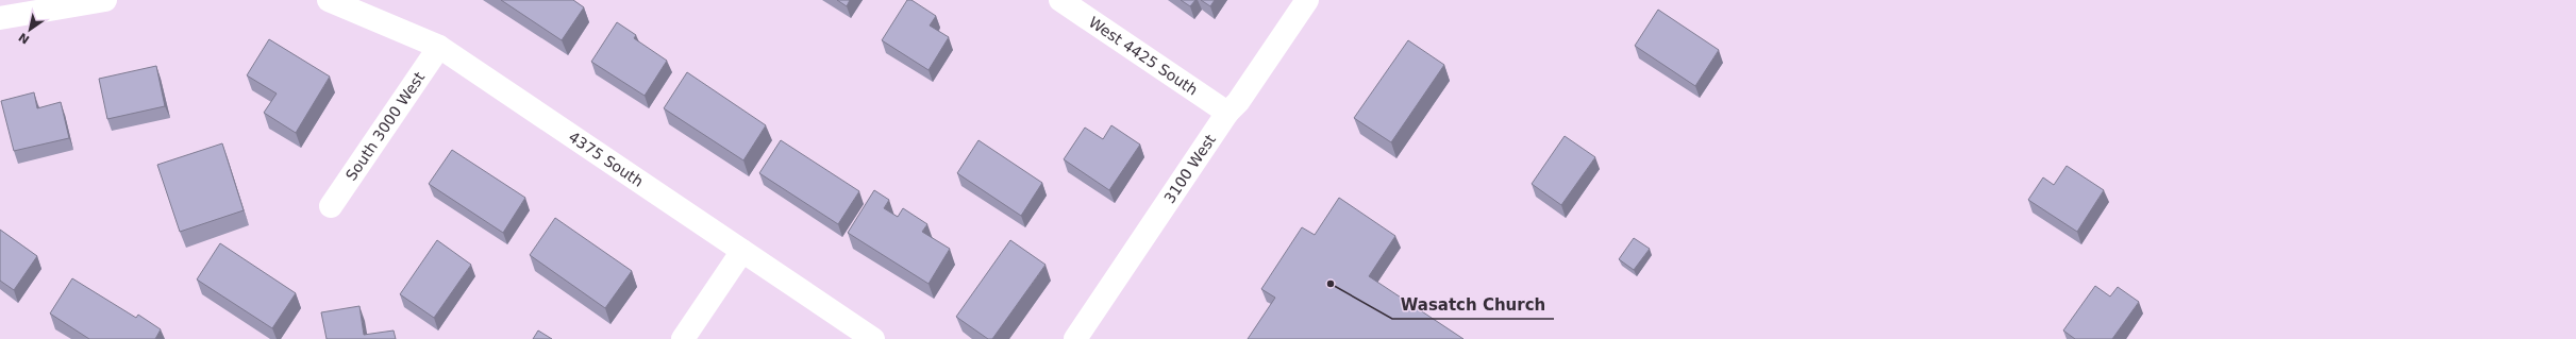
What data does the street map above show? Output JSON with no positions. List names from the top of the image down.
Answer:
{
  "streets": {
    "street": [
      "West 4425 South",
      "South 3000 West",
      "4375 South",
      "3100 West"
    ]
  },
  "crossings": [
    ["West 4425 South", "3100 West"],
    ["South 3000 West", "4375 South"]
  ],
  "places": ["Wasatch Church"],
  "north": "bottom left"
}
